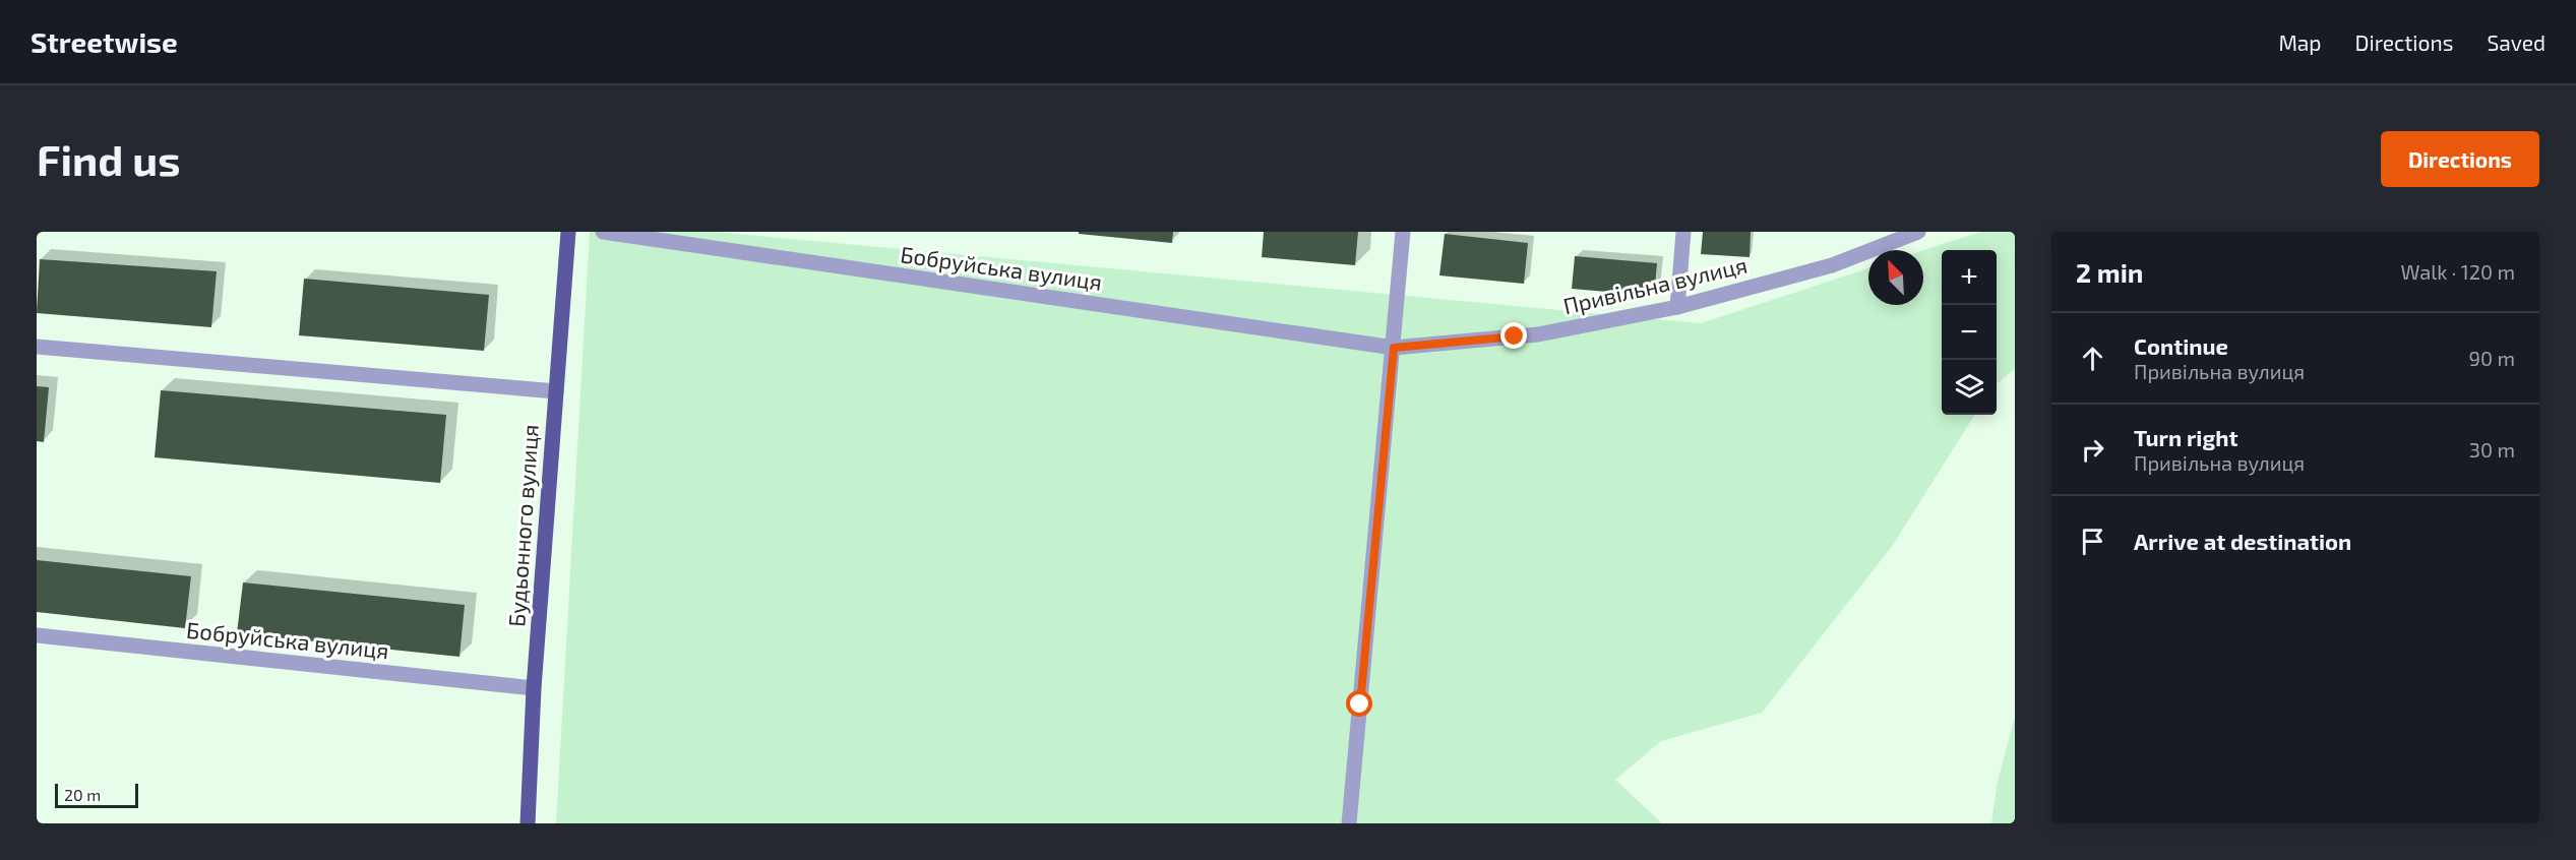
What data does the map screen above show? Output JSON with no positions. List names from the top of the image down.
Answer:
{
  "streets": {
    "main road": ["Будьонного вулиця"],
    "street": ["Бобруйська вулиця", "Привільна вулиця"]
  },
  "crossings": [
    ["Бобруйська вулиця", "Привільна вулиця"],
    ["Бобруйська вулиця", "Будьонного вулиця"]
  ],
  "scale_bar": "20 m",
  "north": "top left",
  "page": {
    "header": "Streetwise",
    "nav": ["Map", "Directions", "Saved"],
    "buttons": "Directions",
    "title": "Find us",
    "heading": ["2 min", "Walk · 120 m"],
    "map_buttons": ["+", "−"],
    "list": [
      ["Continue", "Привільна вулиця", "90 m"],
      ["Turn right", "Привільна вулиця", "30 m"],
      "Arrive at destination"
    ],
    "scale": "20 m"
  }
}
